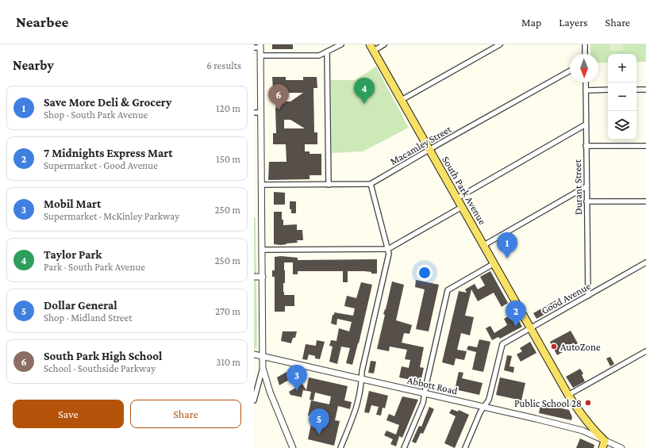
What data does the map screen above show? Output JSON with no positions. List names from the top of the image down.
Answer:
{
  "streets": {
    "main road": ["South Park Avenue"],
    "street": [
      "Macamley Street",
      "Durant Street",
      "Good Avenue",
      "Abbott Road"
    ]
  },
  "crossings": [
    ["Macamley Street", "South Park Avenue"],
    ["Durant Street", "Good Avenue"],
    ["South Park Avenue", "Good Avenue"],
    ["South Park Avenue", "Abbott Road"],
    ["Good Avenue", "Abbott Road"]
  ],
  "places": ["AutoZone", "Public School 28"],
  "north": "bottom",
  "page": {
    "header": "Nearbee",
    "nav": ["Map", "Layers", "Share"],
    "heading": ["Nearby", "6 results"],
    "map_buttons": ["+", "−"],
    "pins": [
      "4",
      "6",
      "1",
      "2",
      "3",
      "5"
    ],
    "list": [
      {
        "mark": "1",
        "name": "Save More Deli & Grocery",
        "note": "Shop · South Park Avenue",
        "value": "120 m"
      },
      {
        "mark": "2",
        "name": "7 Midnights Express Mart",
        "note": "Supermarket · Good Avenue",
        "value": "150 m"
      },
      {
        "mark": "3",
        "name": "Mobil Mart",
        "note": "Supermarket · McKinley Parkway",
        "value": "250 m"
      },
      {
        "mark": "4",
        "name": "Taylor Park",
        "note": "Park · South Park Avenue",
        "value": "250 m"
      },
      {
        "mark": "5",
        "name": "Dollar General",
        "note": "Shop · Midland Street",
        "value": "270 m"
      },
      {
        "mark": "6",
        "name": "South Park High School",
        "note": "School · Southside Parkway",
        "value": "310 m"
      }
    ],
    "buttons": ["Save", "Share"]
  }
}
